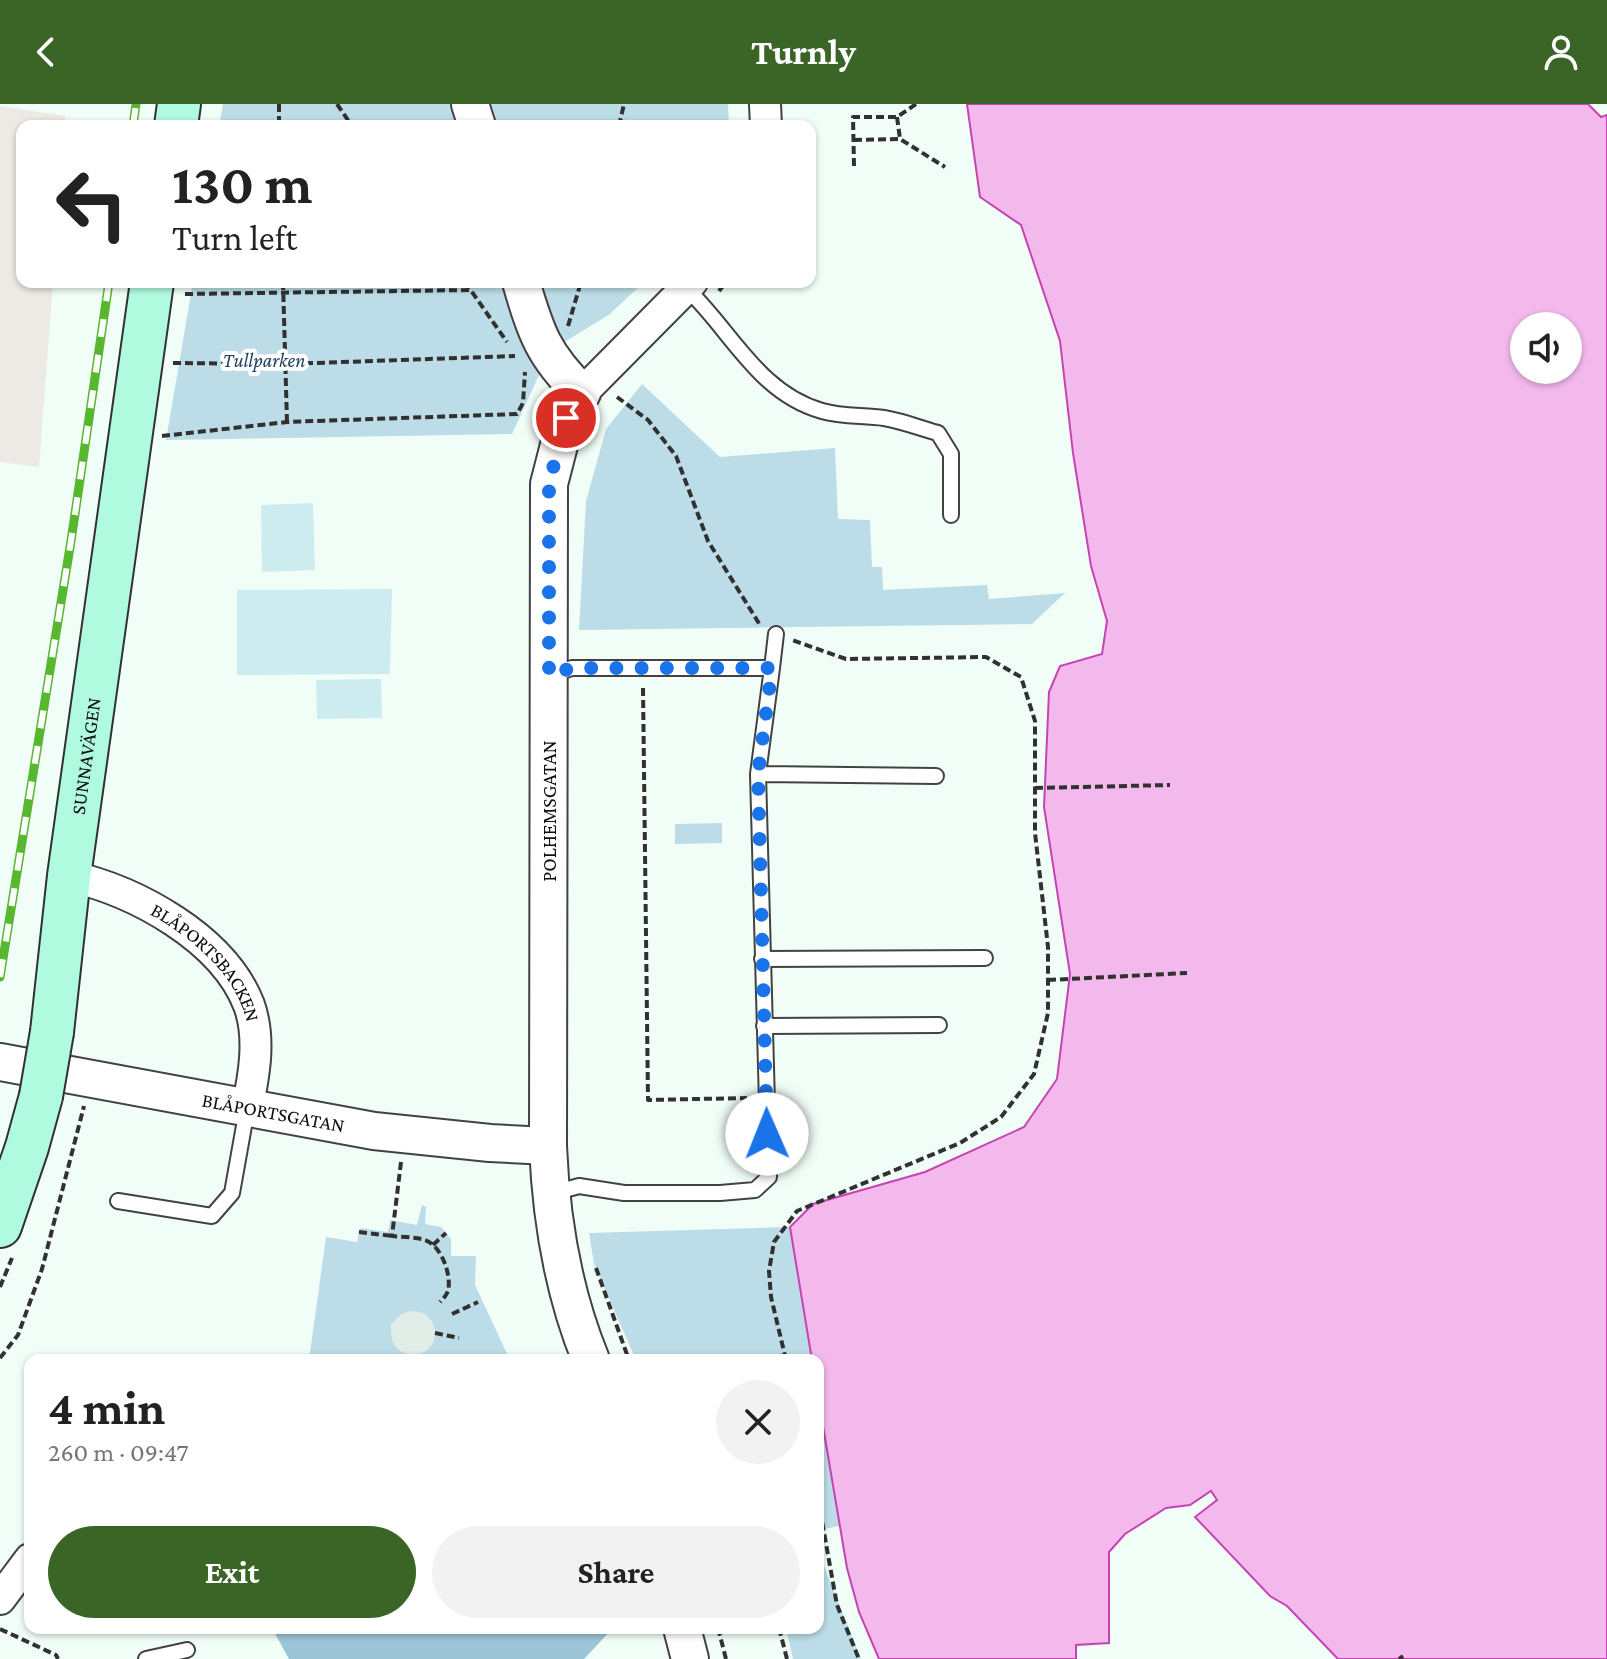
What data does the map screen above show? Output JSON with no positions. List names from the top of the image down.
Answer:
{
  "streets": {
    "main road": ["SUNNAVÄGEN"],
    "street": ["POLHEMSGATAN", "BLÅPORTSBACKEN", "BLÅPORTSGATAN"]
  },
  "crossings": [
    ["SUNNAVÄGEN", "BLÅPORTSBACKEN"],
    ["POLHEMSGATAN", "BLÅPORTSGATAN"],
    ["BLÅPORTSBACKEN", "BLÅPORTSGATAN"]
  ],
  "parks": ["Tullparken"],
  "page": {
    "header": "Turnly",
    "turn": ["130 m", "Turn left"],
    "heading": ["4 min", "260 m · 09:47"],
    "buttons": ["Exit", "Share"]
  }
}
